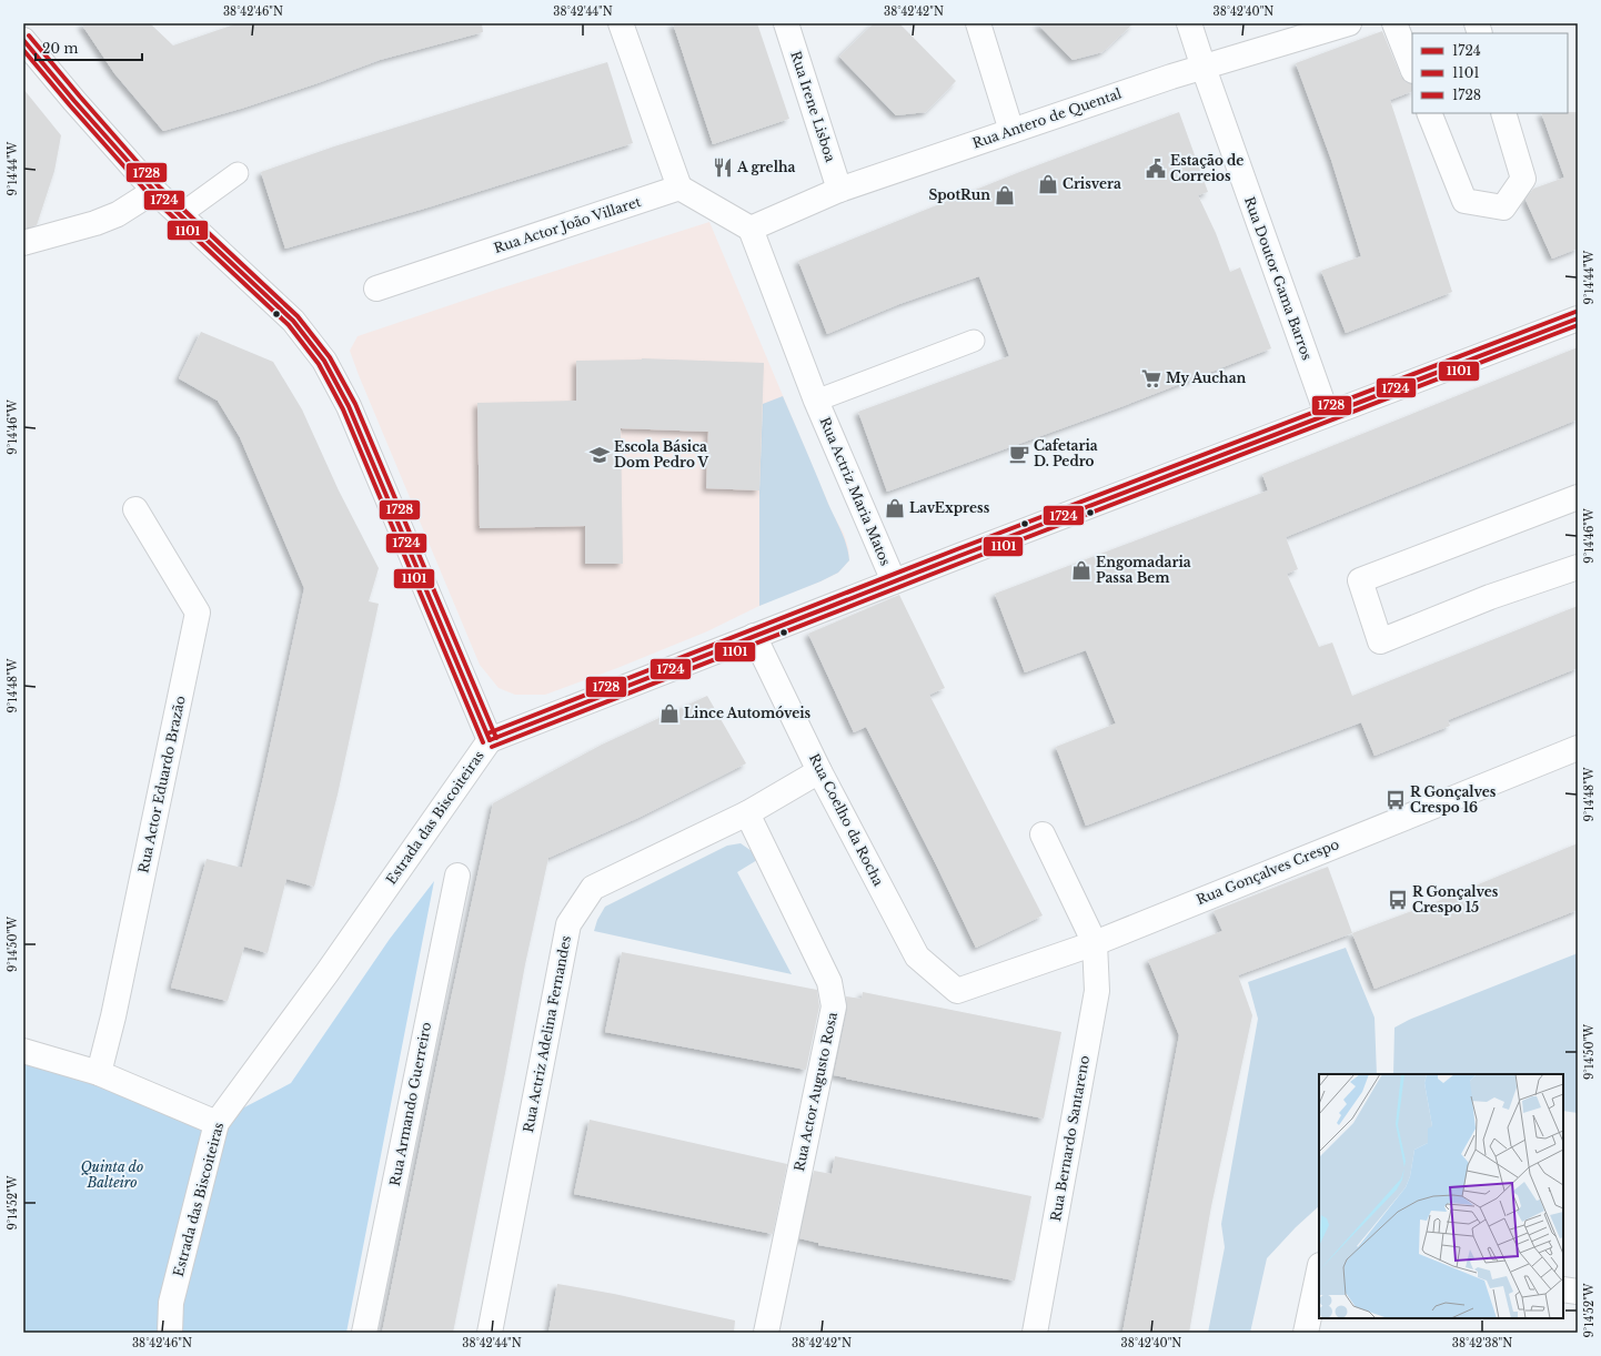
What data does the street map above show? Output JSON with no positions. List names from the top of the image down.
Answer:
{
  "streets": {
    "street": [
      "Rua Irene Lisboa",
      "Rua Antero de Quental",
      "Rua Actor João Villaret",
      "Rua Doutor Gama Barros",
      "Rua Actriz Maria Matos",
      "Rua Actor Eduardo Brazão",
      "Estrada das Biscoiteiras",
      "Rua Coelho da Rocha",
      "Rua Gonçalves Crespo",
      "Rua Actriz Adelina Fernandes",
      "Rua Actor Augusto Rosa",
      "Rua Armando Guerreiro",
      "Rua Bernardo Santareno"
    ]
  },
  "crossings": [
    ["Rua Irene Lisboa", "Rua Antero de Quental"],
    ["Rua Antero de Quental", "Rua Doutor Gama Barros"],
    ["Rua Antero de Quental", "Rua Actriz Maria Matos"],
    ["Rua Coelho da Rocha", "Rua Gonçalves Crespo"],
    ["Rua Coelho da Rocha", "Rua Actriz Adelina Fernandes"],
    ["Rua Gonçalves Crespo", "Rua Bernardo Santareno"],
    ["Rua Actriz Adelina Fernandes", "Rua Actor Augusto Rosa"]
  ],
  "parks": ["Quinta do Balteiro"],
  "places": {
    "restaurant": ["A grelha"],
    "public building": ["Estação de Correios"],
    "shop": [
      "Crisvera",
      "SpotRun",
      "LavExpress",
      "Engomadaria Passa Bem",
      "Lince Automóveis"
    ],
    "supermarket": ["My Auchan"],
    "cafe": ["Cafetaria D. Pedro"],
    "school or university": ["Escola Básica Dom Pedro V"],
    "bus stop": ["R Gonçalves Crespo 16", "R Gonçalves Crespo 15"]
  },
  "lines": ["transit line 1728", "transit line 1724", "transit line 1101"],
  "legend": ["1724", "1101", "1728"],
  "scale_bar": "20 m",
  "coordinates": [
    "38°42'46\"N",
    "38°42'44\"N",
    "38°42'42\"N",
    "38°42'40\"N",
    "9°14'44\"W",
    "9°14'46\"W",
    "9°14'48\"W",
    "9°14'50\"W",
    "9°14'52\"W",
    "38°42'38\"N"
  ]
}
